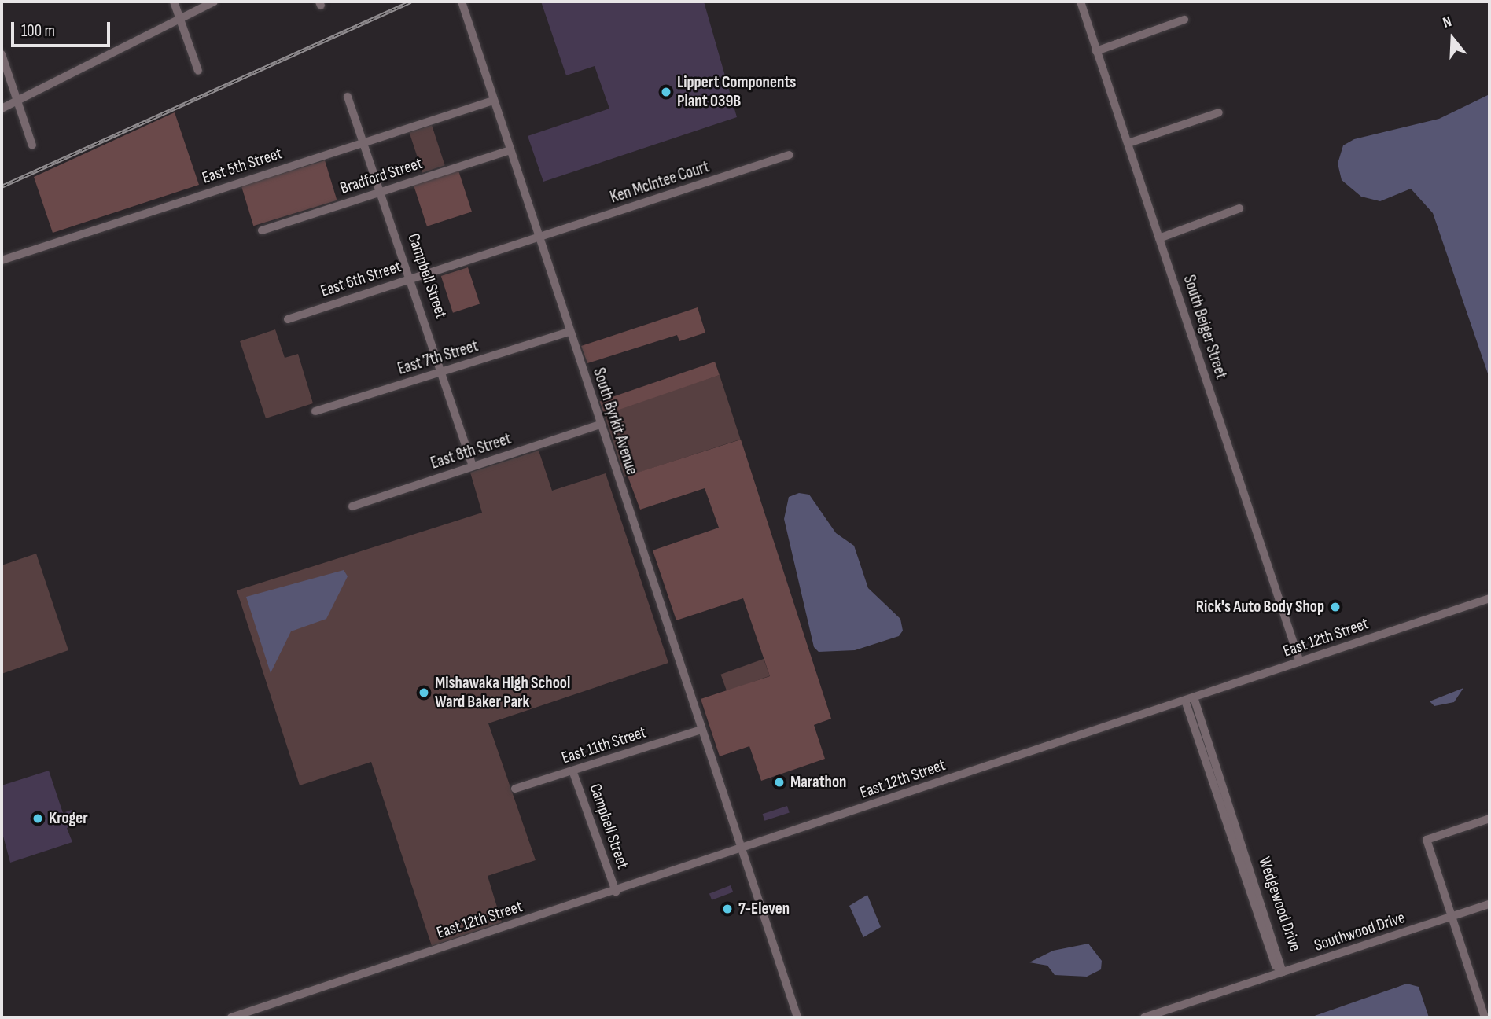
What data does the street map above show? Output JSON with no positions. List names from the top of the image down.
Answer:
{
  "streets": {
    "street": [
      "East 5th Street",
      "Bradford Street",
      "Ken McIntee Court",
      "Campbell Street",
      "East 6th Street",
      "South Beiger Street",
      "East 7th Street",
      "South Byrkit Avenue",
      "East 8th Street",
      "East 12th Street",
      "East 11th Street",
      "Wedgewood Drive",
      "Southwood Drive"
    ]
  },
  "crossings": [
    ["East 5th Street", "Campbell Street"],
    ["East 5th Street", "South Byrkit Avenue"],
    ["Bradford Street", "Campbell Street"],
    ["Bradford Street", "South Byrkit Avenue"],
    ["Ken McIntee Court", "East 6th Street"],
    ["Ken McIntee Court", "South Byrkit Avenue"],
    ["Campbell Street", "East 6th Street"],
    ["Campbell Street", "East 7th Street"],
    ["Campbell Street", "East 8th Street"],
    ["Campbell Street", "East 12th Street"],
    ["Campbell Street", "East 11th Street"],
    ["East 6th Street", "South Byrkit Avenue"],
    ["South Beiger Street", "East 12th Street"],
    ["East 7th Street", "South Byrkit Avenue"],
    ["South Byrkit Avenue", "East 8th Street"],
    ["South Byrkit Avenue", "East 12th Street"],
    ["South Byrkit Avenue", "East 11th Street"],
    ["East 12th Street", "Wedgewood Drive"],
    ["Wedgewood Drive", "Southwood Drive"]
  ],
  "places": [
    "Lippert Components Plant 039B",
    "Rick's Auto Body Shop",
    "Mishawaka High School Ward Baker Park",
    "Marathon",
    "Kroger",
    "7-Eleven"
  ],
  "scale_bar": "100 m",
  "north": "top"
}
